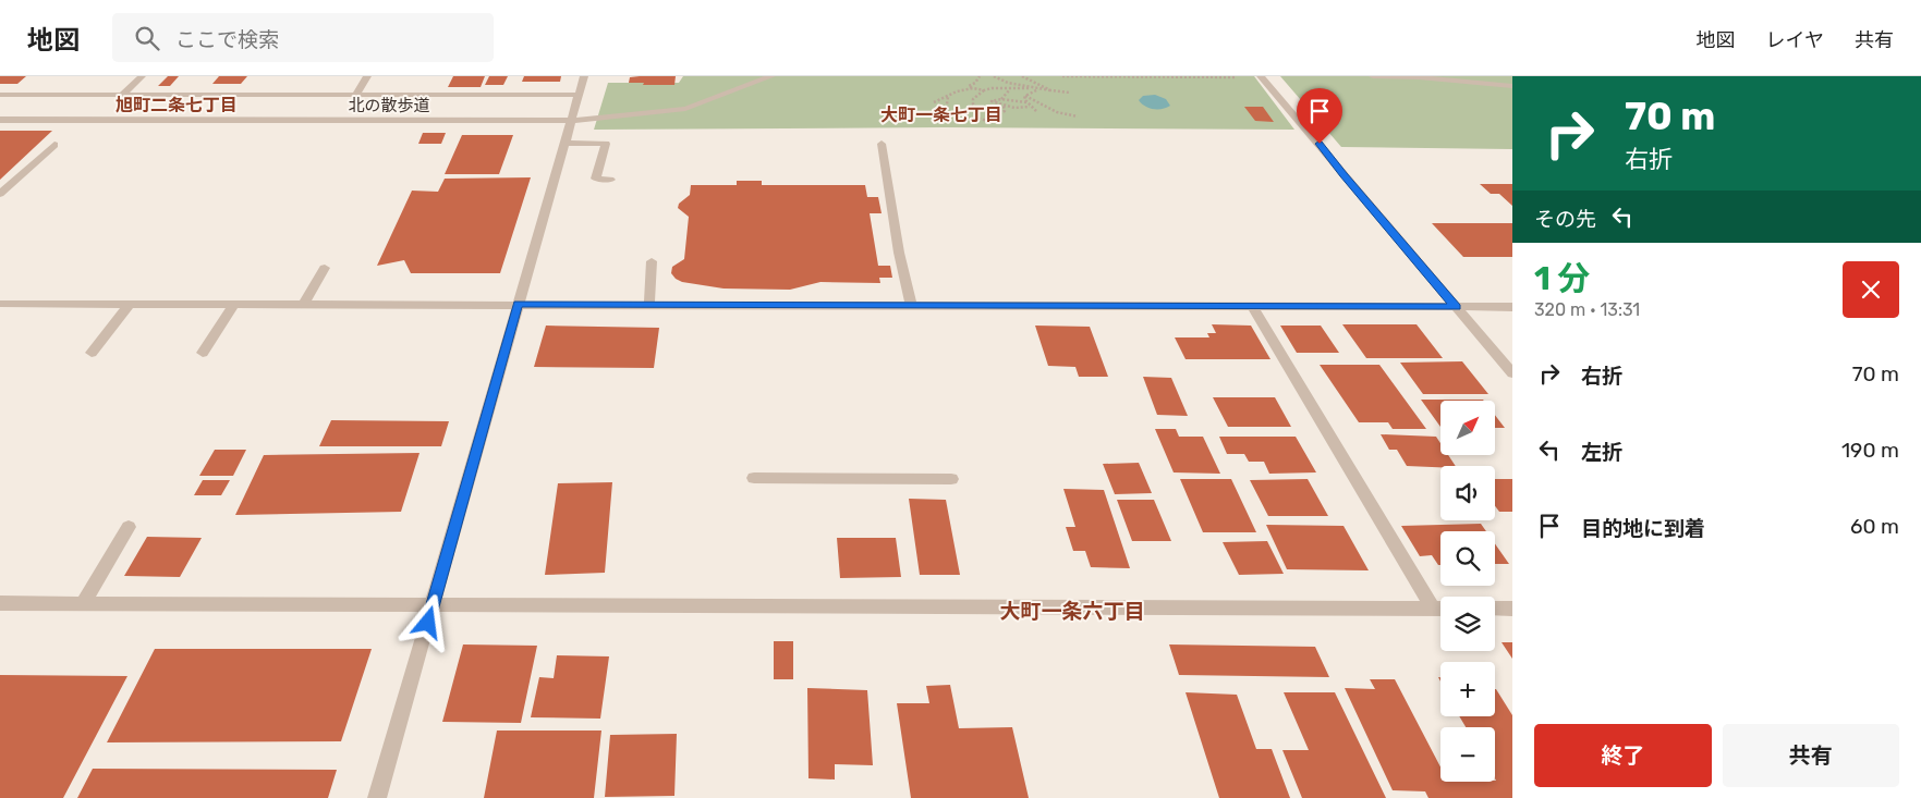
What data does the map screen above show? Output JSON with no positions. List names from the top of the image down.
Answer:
{
  "streets": {
    "street": ["北の散歩道"]
  },
  "districts": ["旭町二条七丁目", "大町一条七丁目", "大町一条六丁目"],
  "north": "top right",
  "page": {
    "header": "地図",
    "search": "ここで検索",
    "nav": ["地図", "レイヤ", "共有"],
    "turn": ["70 m", "右折"],
    "then": "その先",
    "heading": ["1 分", "320 m · 13:31"],
    "list": [
      {
        "name": "右折",
        "value": "70 m"
      },
      {
        "name": "左折",
        "value": "190 m"
      },
      {
        "name": "目的地に到着",
        "value": "60 m"
      }
    ],
    "map_buttons": ["+", "−"],
    "buttons": ["終了", "共有"]
  }
}
